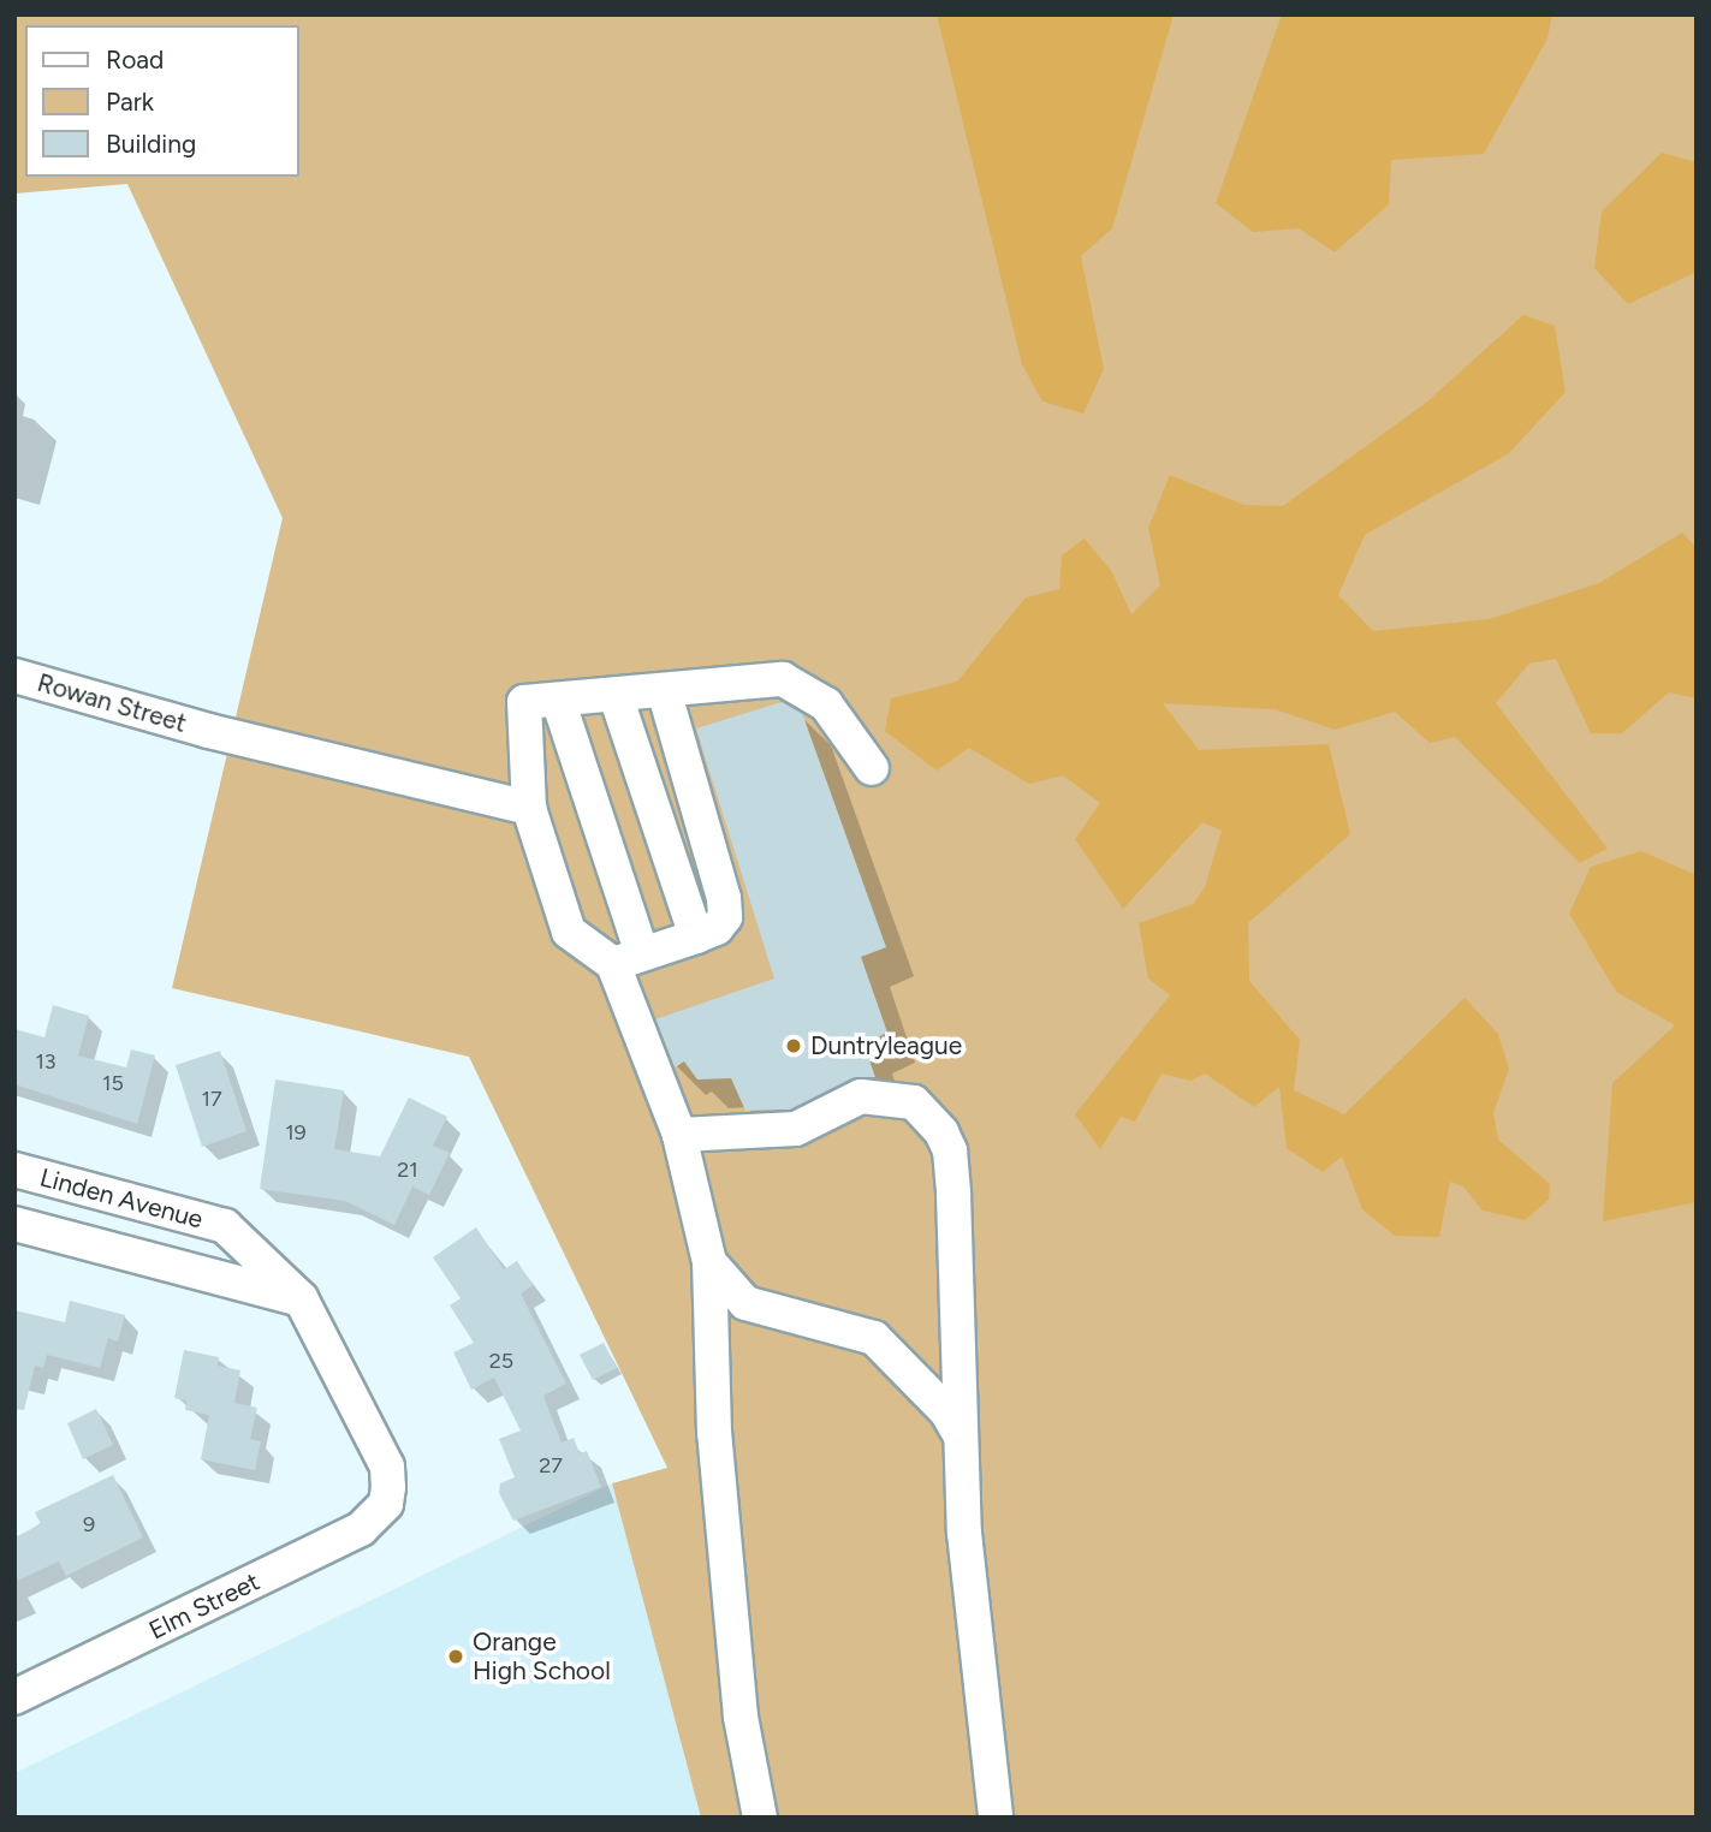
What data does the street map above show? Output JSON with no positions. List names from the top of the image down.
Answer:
{
  "streets": {
    "street": ["Rowan Street", "Linden Avenue", "Elm Street"]
  },
  "crossings": [
    ["Linden Avenue", "Elm Street"]
  ],
  "places": ["Duntryleague", "Orange High School"],
  "house_numbers": [
    "13",
    "15",
    "17",
    "19",
    "21",
    "25",
    "27",
    "9"
  ],
  "legend": ["Road", "Park", "Building"]
}
